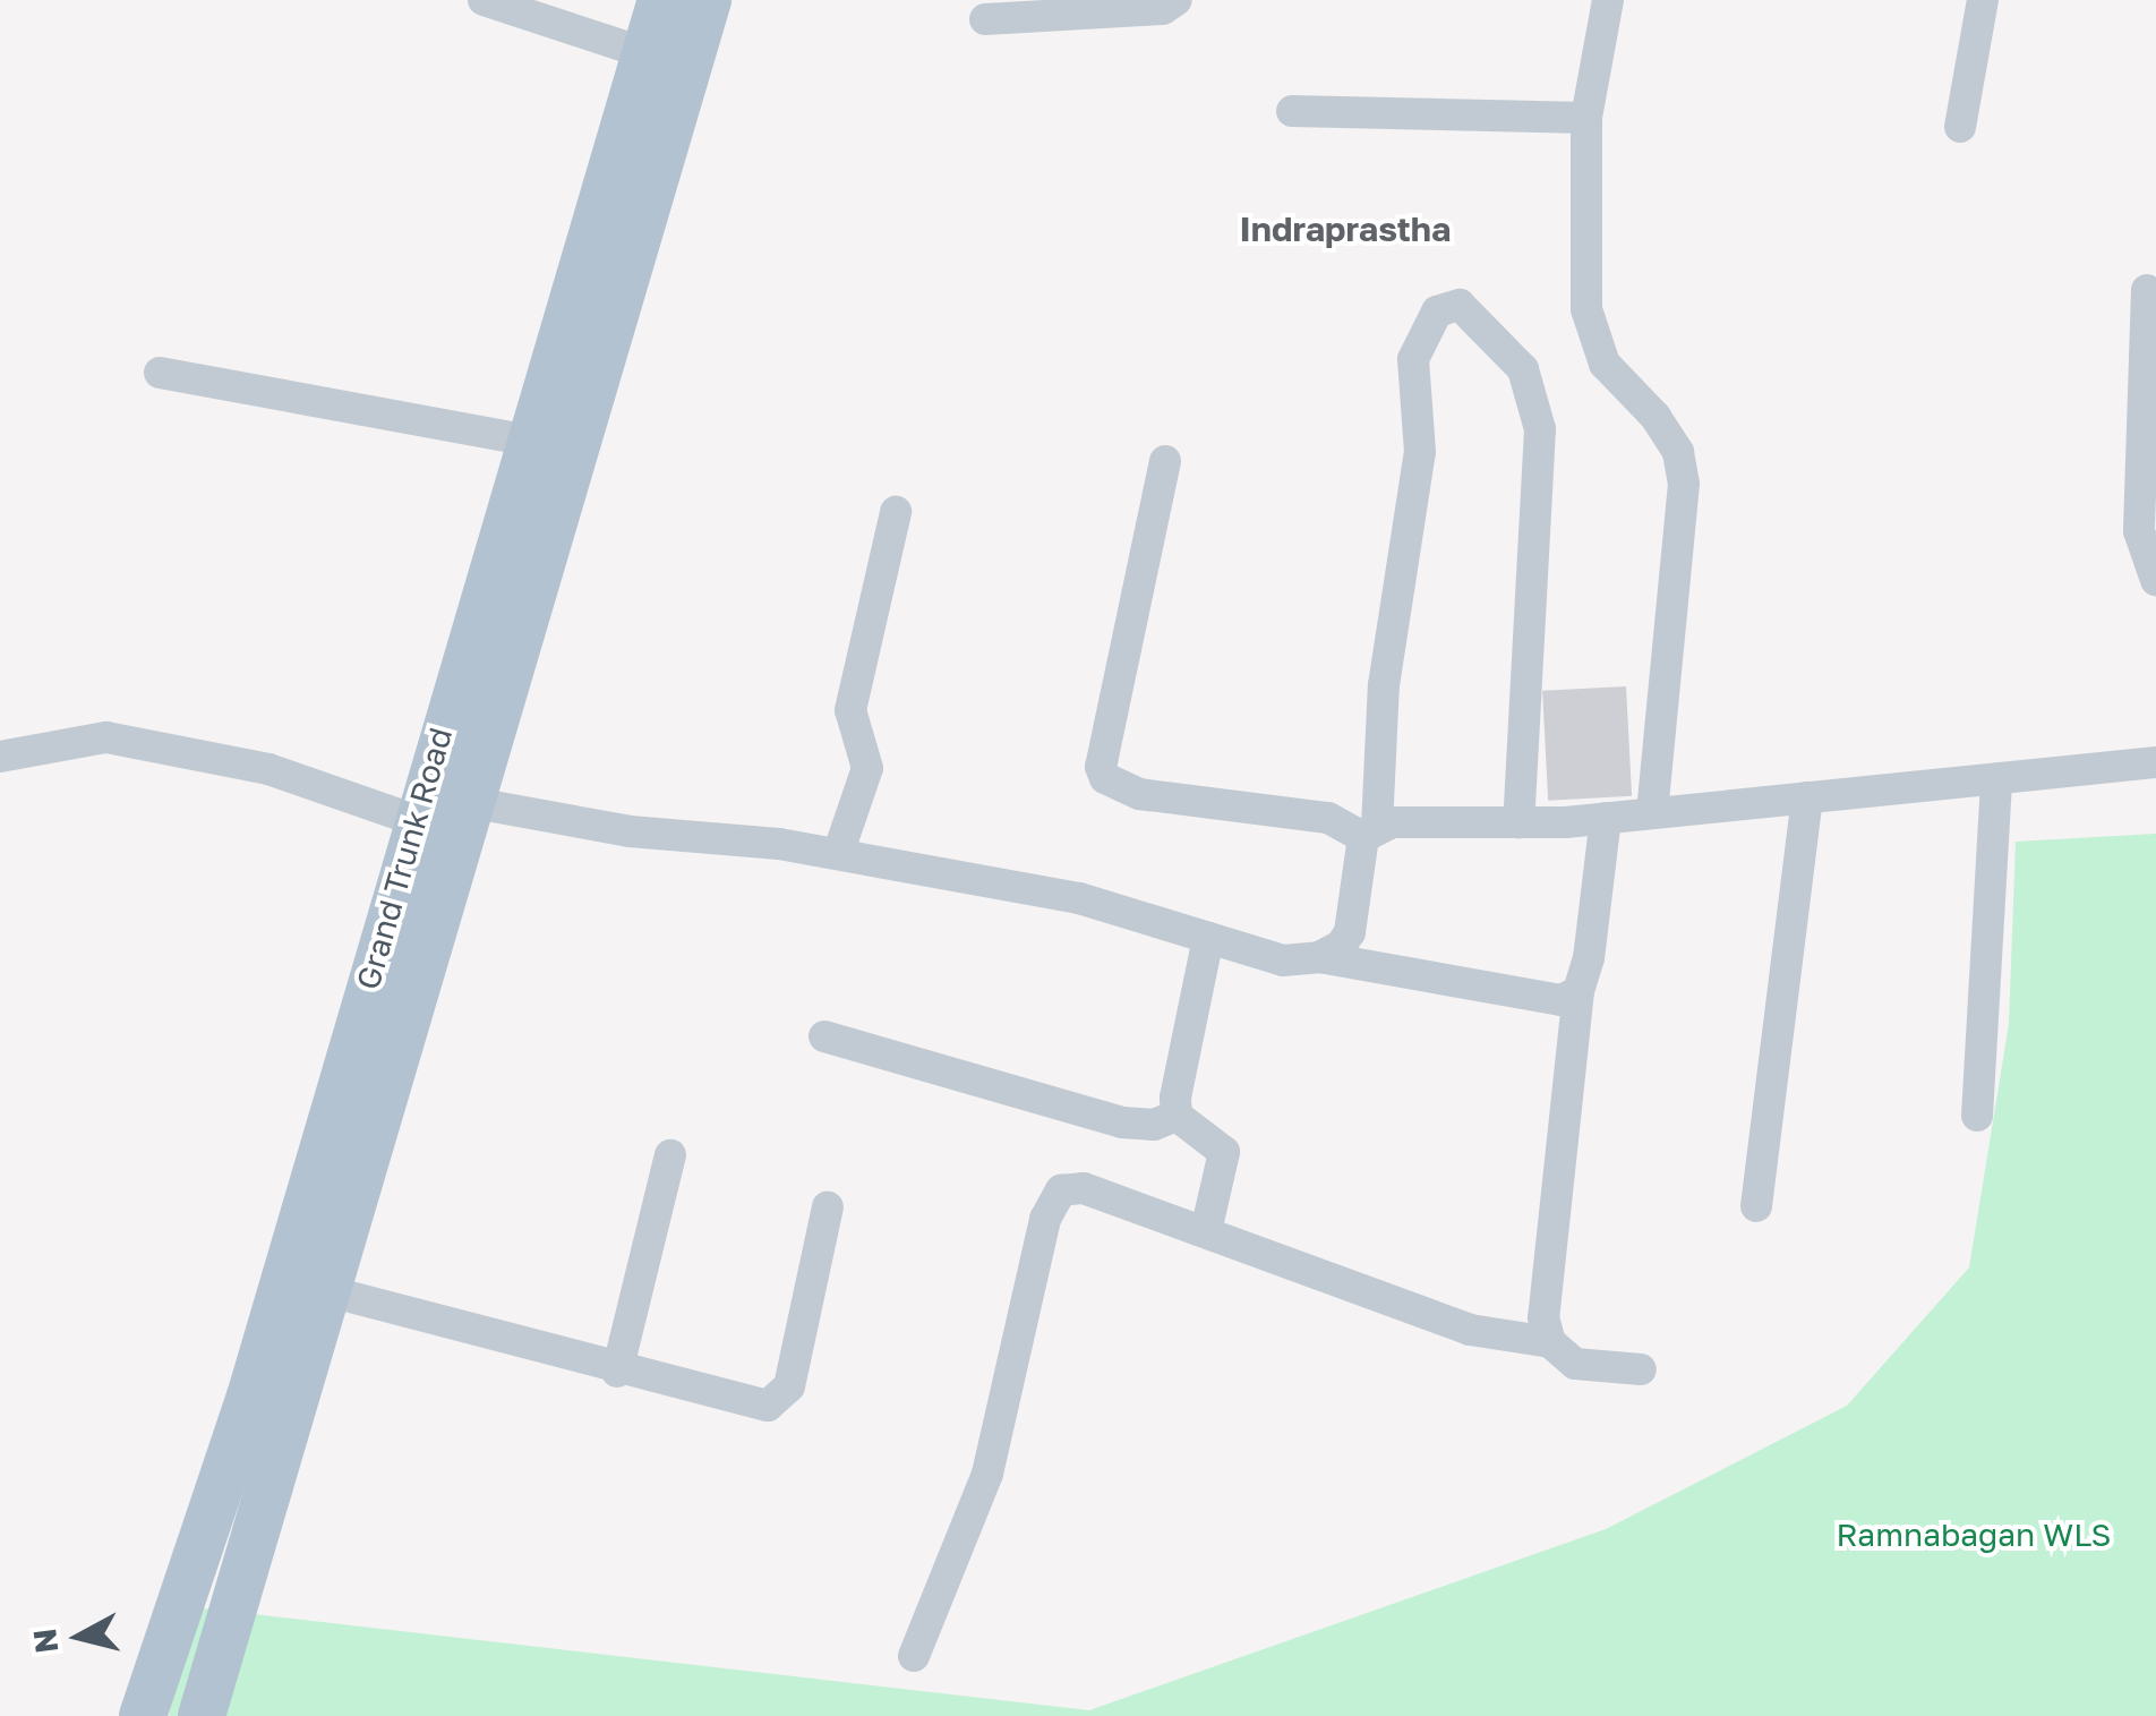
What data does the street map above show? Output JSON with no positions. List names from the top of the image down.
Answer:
{
  "streets": {
    "main road": ["Grand Trunk Road"]
  },
  "districts": ["Indraprastha"],
  "parks": ["Ramnabagan WLS"],
  "north": "left"
}
